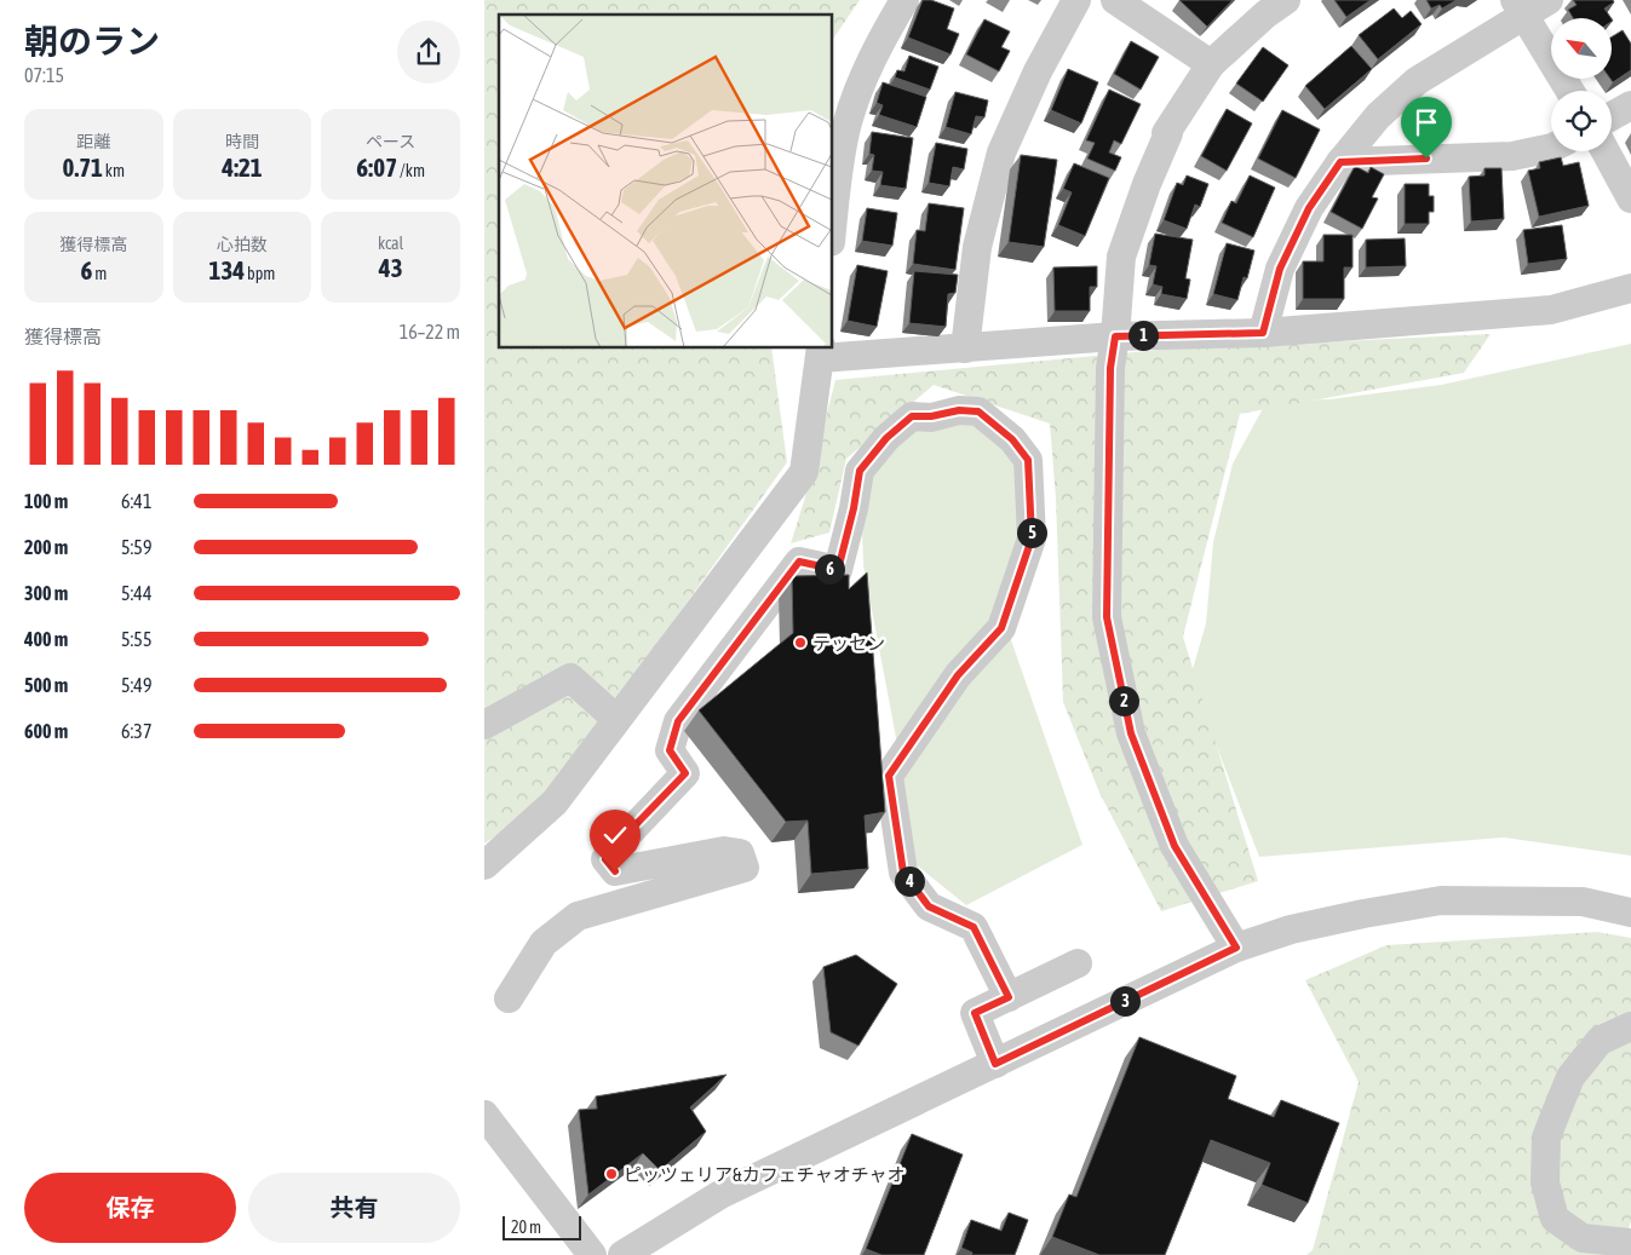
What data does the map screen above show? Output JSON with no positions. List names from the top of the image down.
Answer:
{
  "places": ["テッセン", "ピッツェリア&カフェチャオチャオ"],
  "scale_bar": "20 m",
  "north": "top left",
  "page": {
    "heading": ["朝のラン", "07:15"],
    "stats": [
      ["距離", "0.71 km"],
      ["時間", "4:21"],
      ["ペース", "6:07 /km"],
      ["獲得標高", "6 m"],
      ["心拍数", "134 bpm"],
      ["kcal", "43"]
    ],
    "chart": ["獲得標高", "16–22 m"],
    "pins": [
      "1",
      "5",
      "6",
      "2",
      "4",
      "3"
    ],
    "list": [
      {
        "name": "100 m",
        "note": "6:41"
      },
      {
        "name": "200 m",
        "note": "5:59"
      },
      {
        "name": "300 m",
        "note": "5:44"
      },
      {
        "name": "400 m",
        "note": "5:55"
      },
      {
        "name": "500 m",
        "note": "5:49"
      },
      {
        "name": "600 m",
        "note": "6:37"
      }
    ],
    "buttons": ["保存", "共有"],
    "scale": "20 m"
  }
}
